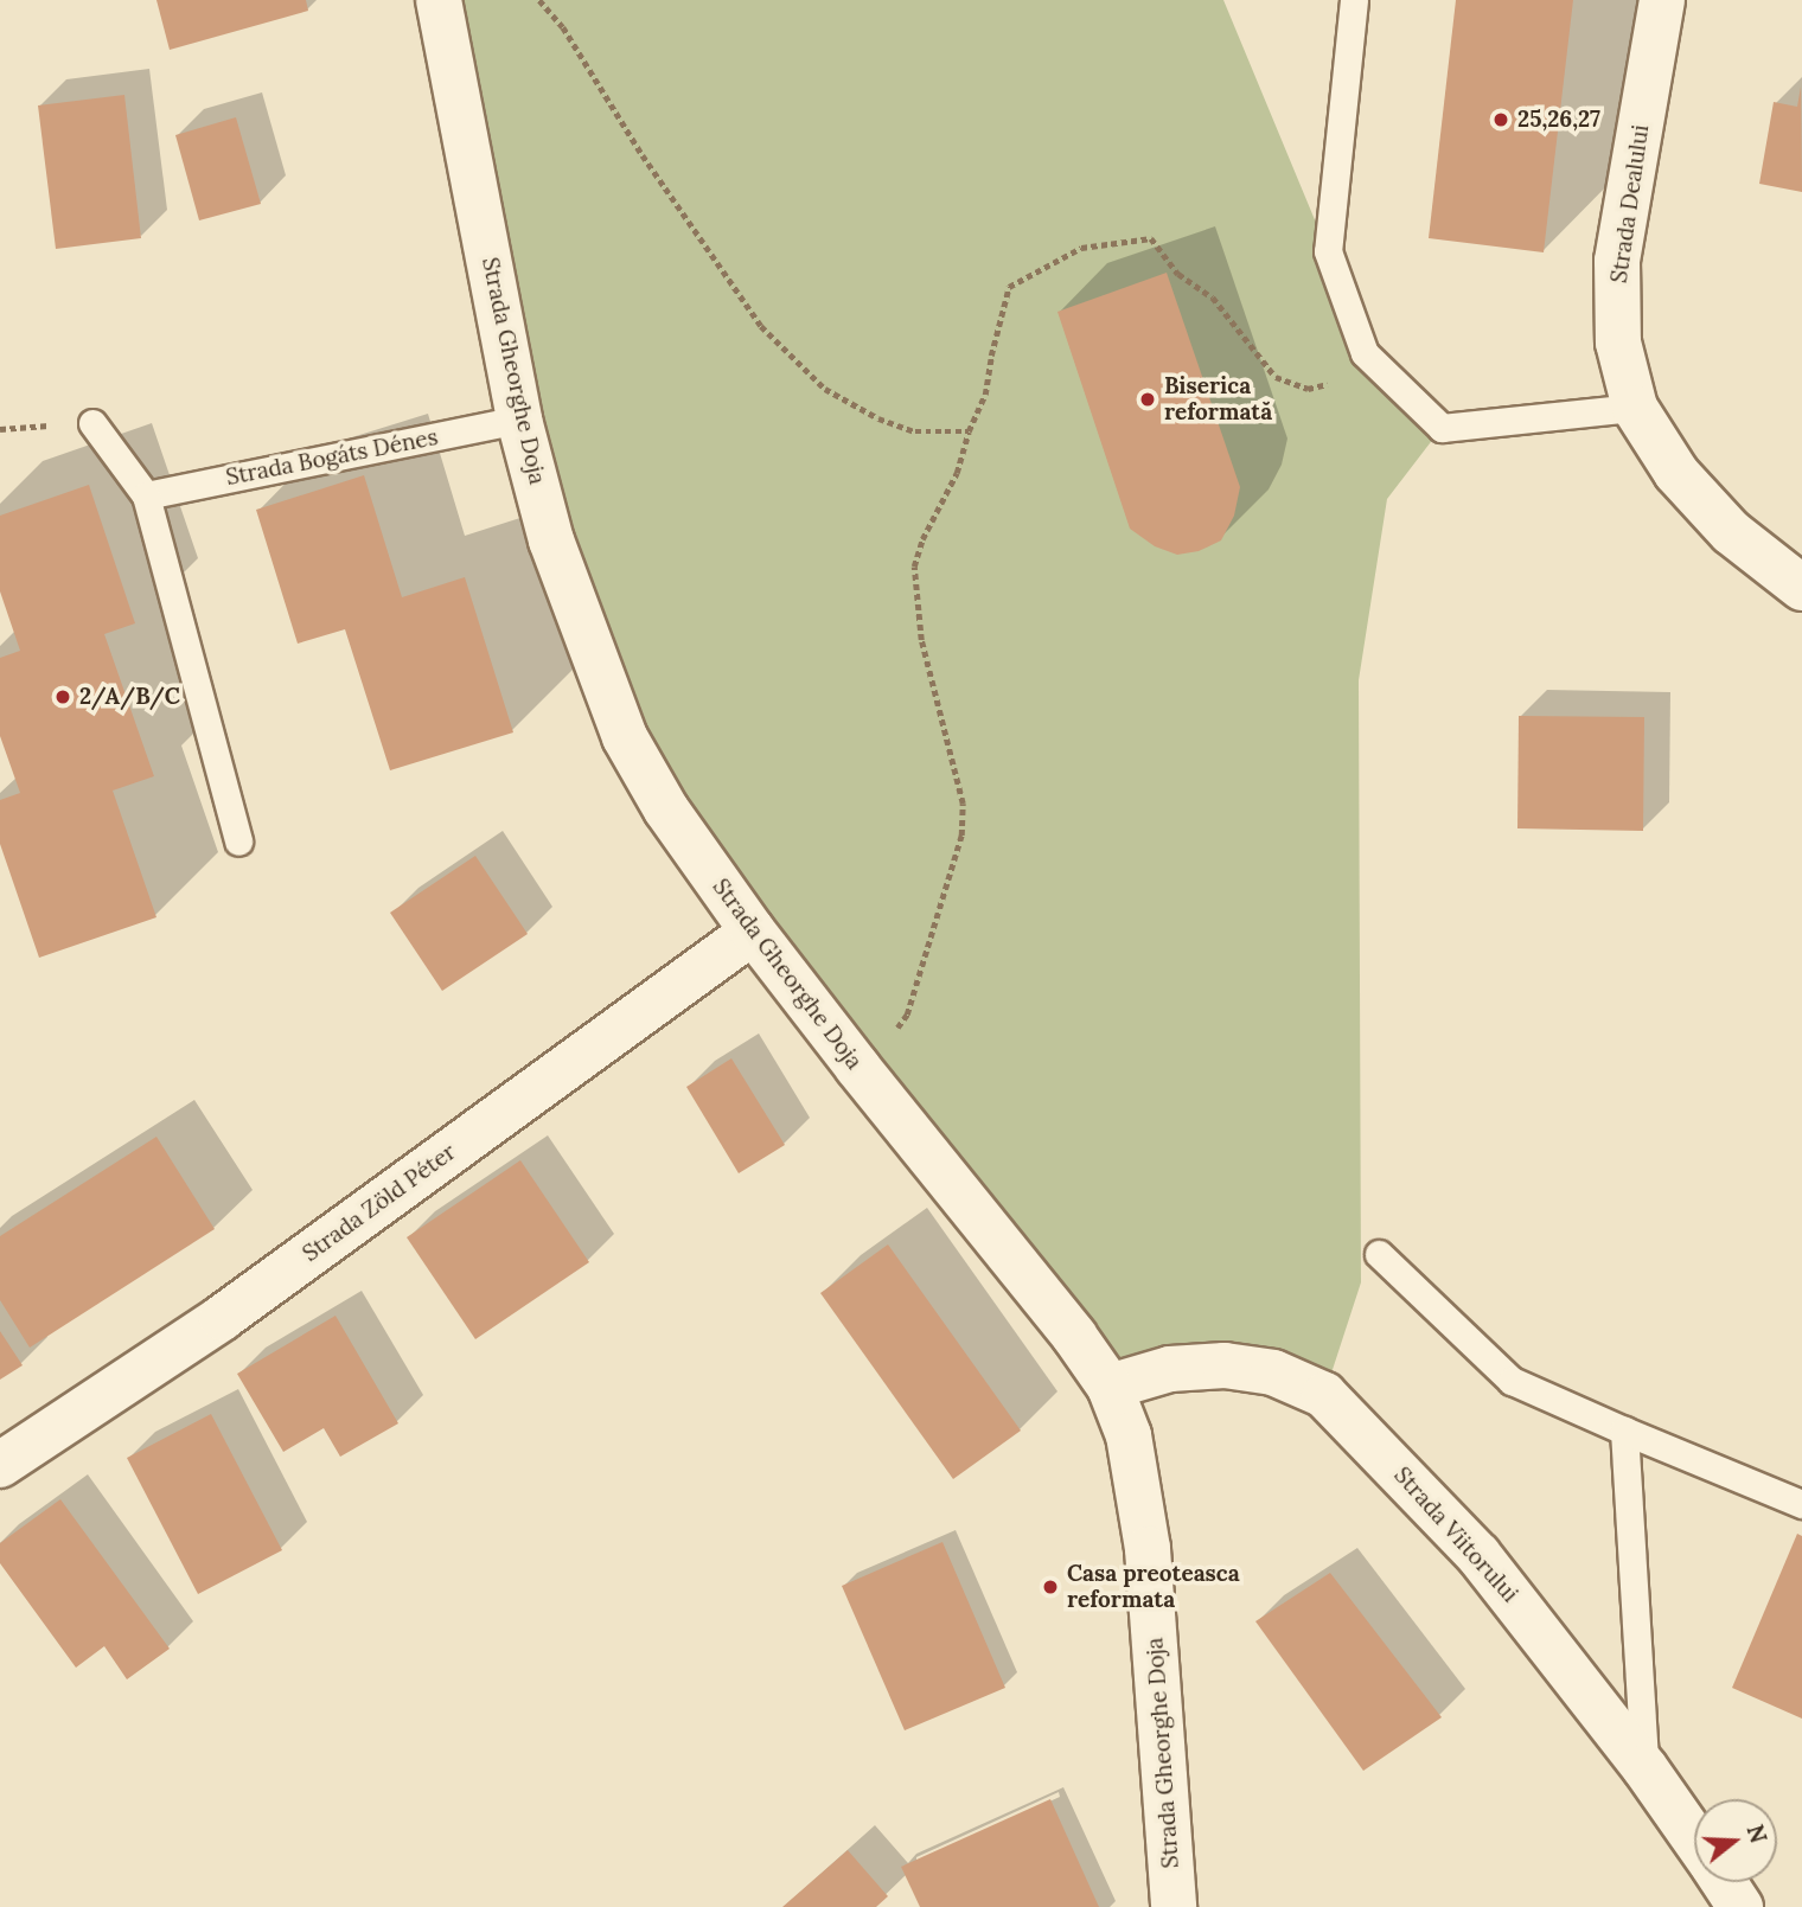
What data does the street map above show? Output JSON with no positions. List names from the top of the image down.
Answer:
{
  "streets": {
    "street": [
      "Strada Dealului",
      "Strada Gheorghe Doja",
      "Strada Zöld Péter",
      "Strada Viitorului"
    ],
    "lane": ["Strada Bogáts Dénes"]
  },
  "crossings": [
    ["Strada Gheorghe Doja", "Strada Bogáts Dénes"],
    ["Strada Gheorghe Doja", "Strada Zöld Péter"],
    ["Strada Gheorghe Doja", "Strada Viitorului"]
  ],
  "places": [
    "25,26,27",
    "Biserica reformată",
    "2/A/B/C",
    "Casa preoteasca reformata"
  ],
  "north": "right"
}
